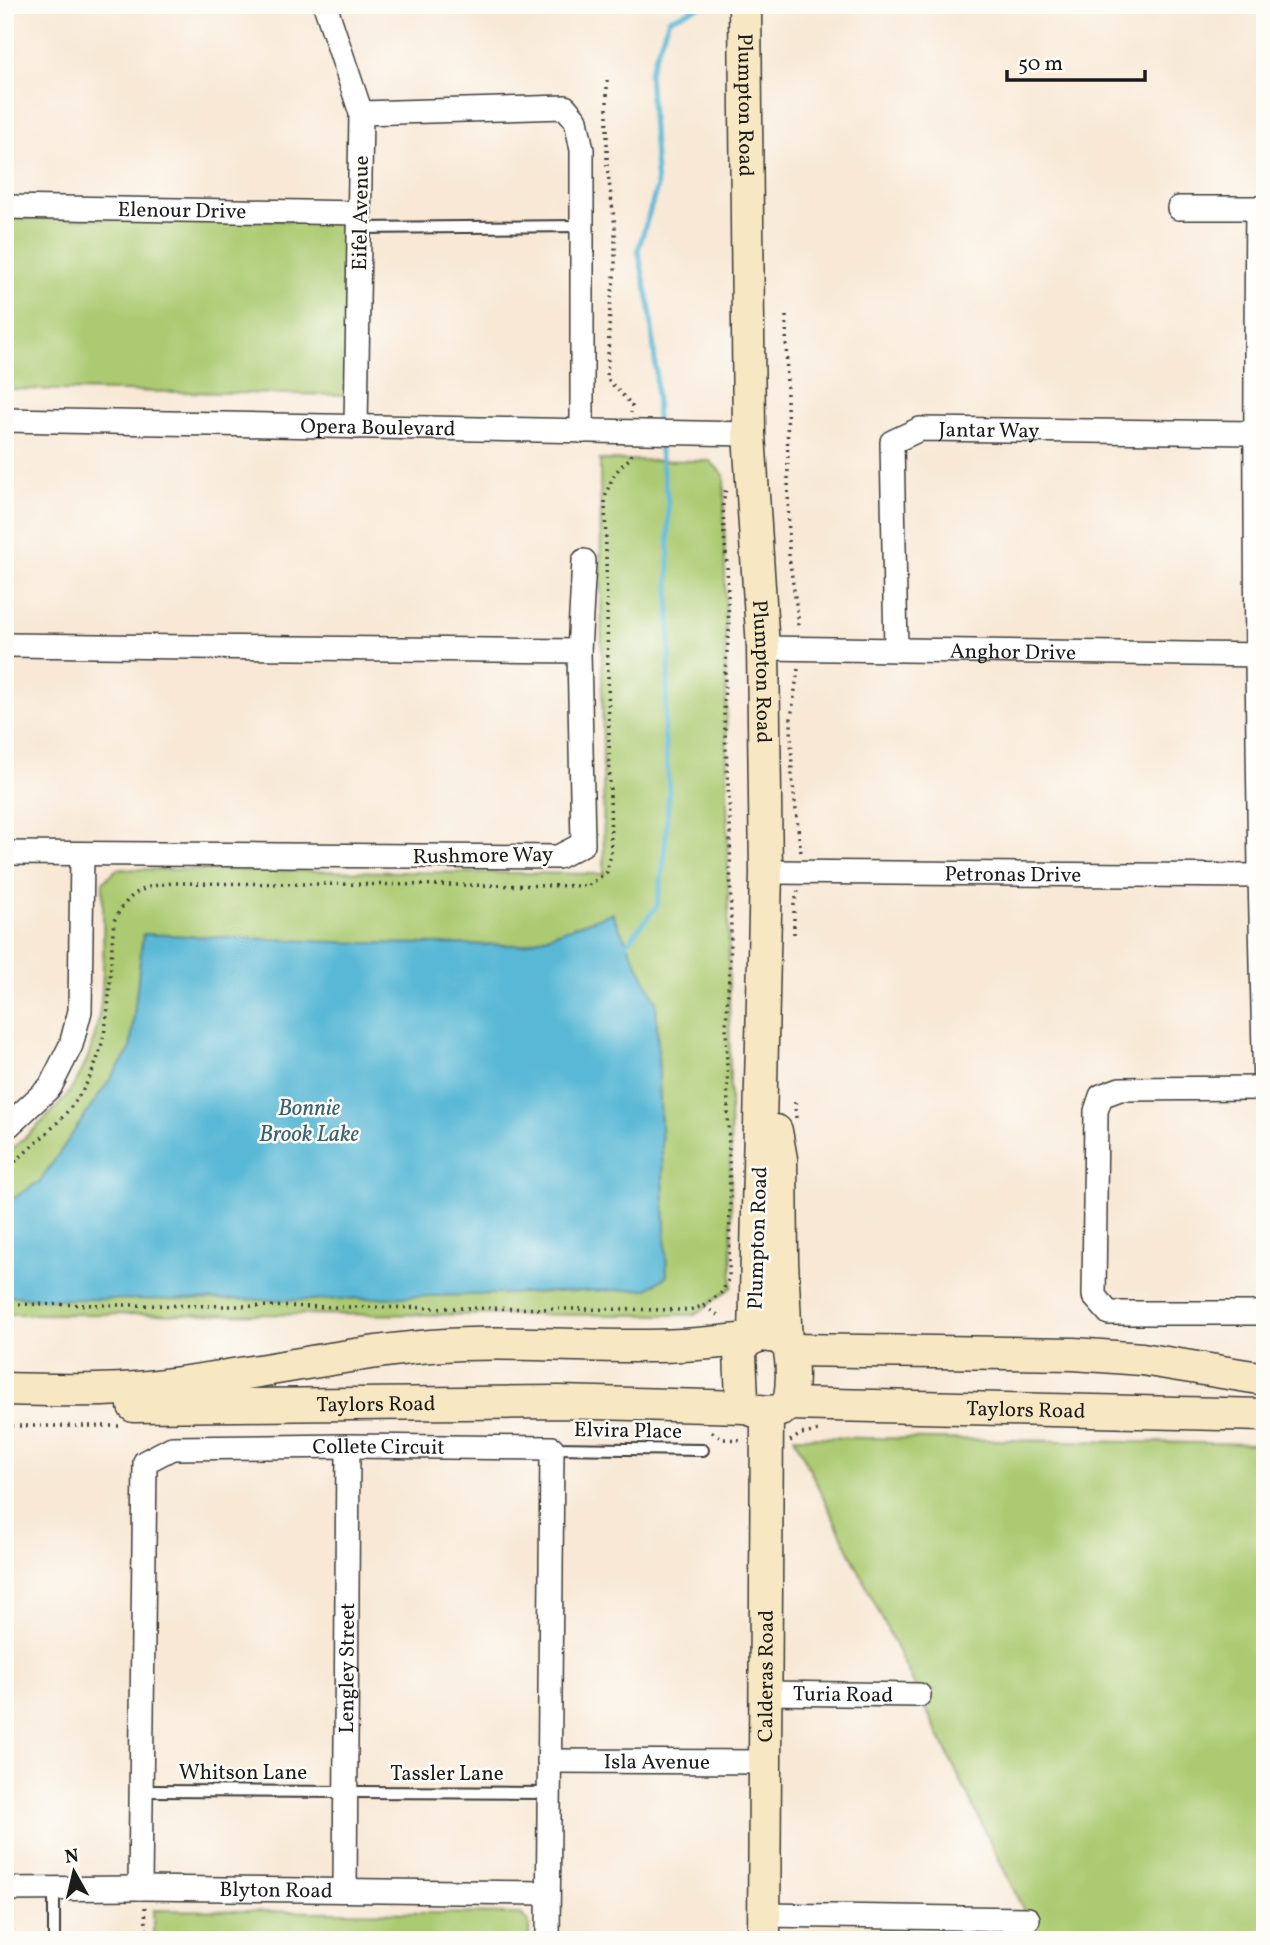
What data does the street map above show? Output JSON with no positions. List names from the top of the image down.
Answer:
{
  "streets": {
    "street": [
      "Plumpton Road",
      "Elenour Drive",
      "Eifel Avenue",
      "Opera Boulevard",
      "Jantar Way",
      "Anghor Drive",
      "Rushmore Way",
      "Petronas Drive",
      "Taylors Road",
      "Collete Circuit",
      "Lengley Street",
      "Calderas Road",
      "Turia Road",
      "Isla Avenue",
      "Blyton Road"
    ],
    "lane": ["Elvira Place", "Whitson Lane", "Tassler Lane"]
  },
  "crossings": [
    ["Plumpton Road", "Opera Boulevard"],
    ["Plumpton Road", "Anghor Drive"],
    ["Plumpton Road", "Petronas Drive"],
    ["Plumpton Road", "Taylors Road"],
    ["Plumpton Road", "Calderas Road"],
    ["Elenour Drive", "Eifel Avenue"],
    ["Eifel Avenue", "Opera Boulevard"],
    ["Jantar Way", "Anghor Drive"],
    ["Taylors Road", "Calderas Road"],
    ["Elvira Place", "Collete Circuit"],
    ["Collete Circuit", "Lengley Street"],
    ["Collete Circuit", "Whitson Lane"],
    ["Collete Circuit", "Blyton Road"],
    ["Lengley Street", "Whitson Lane"],
    ["Lengley Street", "Tassler Lane"],
    ["Lengley Street", "Blyton Road"],
    ["Calderas Road", "Turia Road"],
    ["Calderas Road", "Isla Avenue"],
    ["Whitson Lane", "Tassler Lane"]
  ],
  "water": ["Bonnie Brook Lake"],
  "scale_bar": "50 m",
  "north": "top"
}
